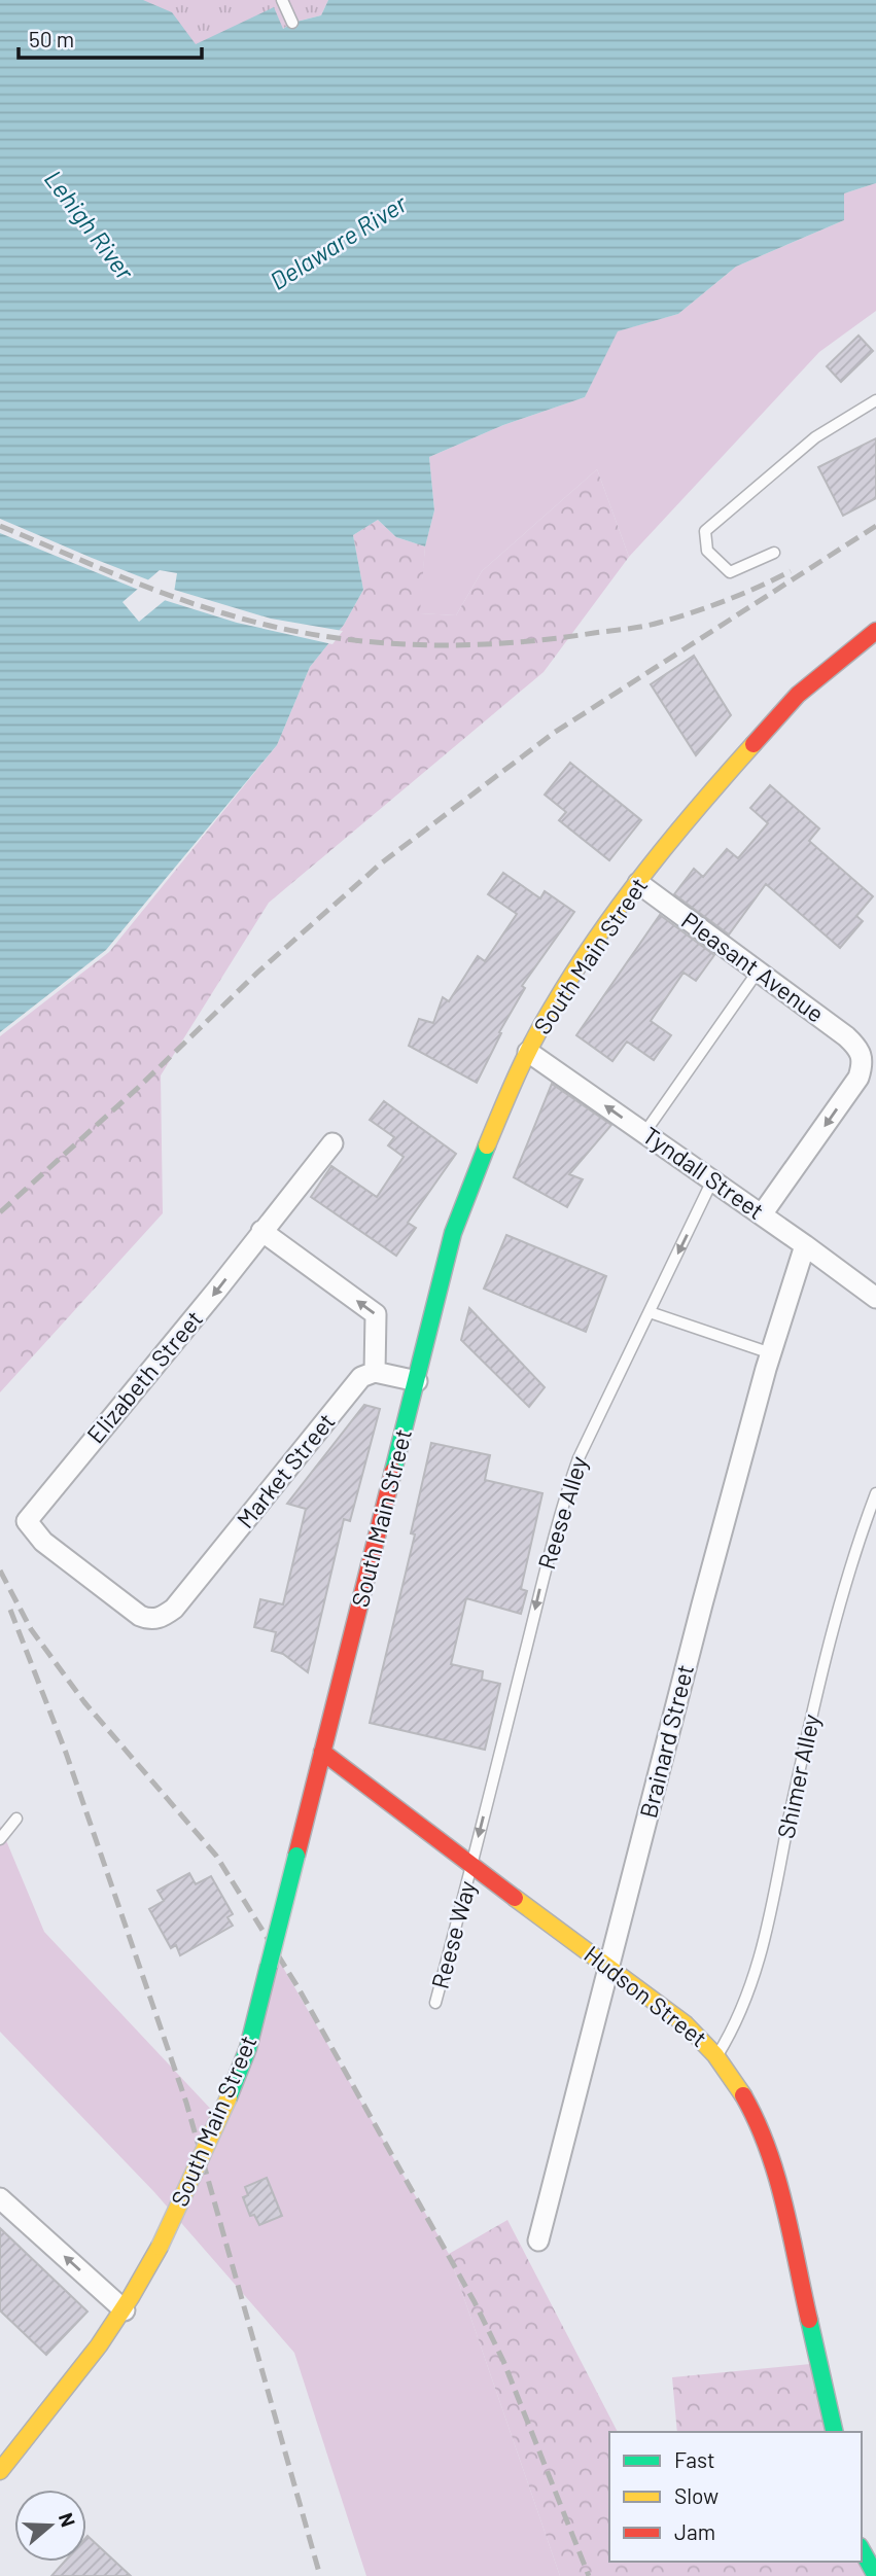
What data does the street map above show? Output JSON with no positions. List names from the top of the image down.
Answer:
{
  "streets": {
    "main road": ["South Main Street", "Hudson Street"],
    "street": [
      "Pleasant Avenue",
      "Tyndall Street",
      "Elizabeth Street",
      "Market Street",
      "Brainard Street"
    ],
    "lane": ["Reese Alley", "Shimer Alley", "Reese Way"]
  },
  "crossings": [
    ["South Main Street", "Pleasant Avenue"],
    ["South Main Street", "Tyndall Street"],
    ["South Main Street", "Hudson Street"],
    ["Pleasant Avenue", "Tyndall Street"],
    ["Tyndall Street", "Reese Alley"],
    ["Tyndall Street", "Brainard Street"],
    ["Elizabeth Street", "Market Street"],
    ["Reese Alley", "Reese Way"],
    ["Reese Alley", "Hudson Street"],
    ["Brainard Street", "Hudson Street"],
    ["Shimer Alley", "Hudson Street"],
    ["Reese Way", "Hudson Street"]
  ],
  "one_way": ["Elizabeth Street", "Reese Alley"],
  "water": ["Lehigh River", "Delaware River"],
  "legend": ["Fast", "Slow", "Jam"],
  "scale_bar": "50 m",
  "north": "right"
}
